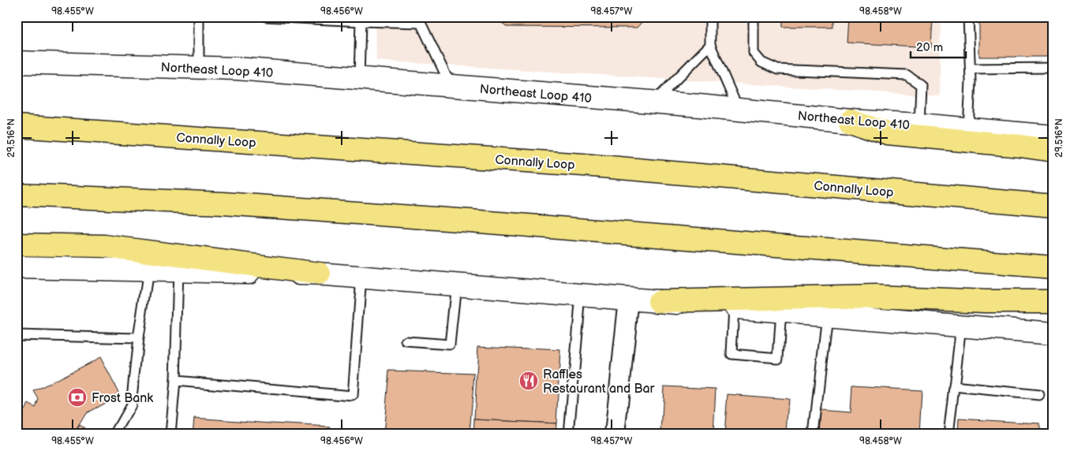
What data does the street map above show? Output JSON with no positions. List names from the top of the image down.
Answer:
{
  "streets": {
    "highway": ["Connally Loop"],
    "main road": ["Northeast Loop 410"]
  },
  "places": {
    "restaurant": ["Raffles Restaurant and Bar"],
    "bank": ["Frost Bank"]
  },
  "scale_bar": "20 m",
  "coordinates": [
    "98.455°W",
    "98.456°W",
    "98.457°W",
    "98.458°W",
    "29.516°N"
  ]
}
